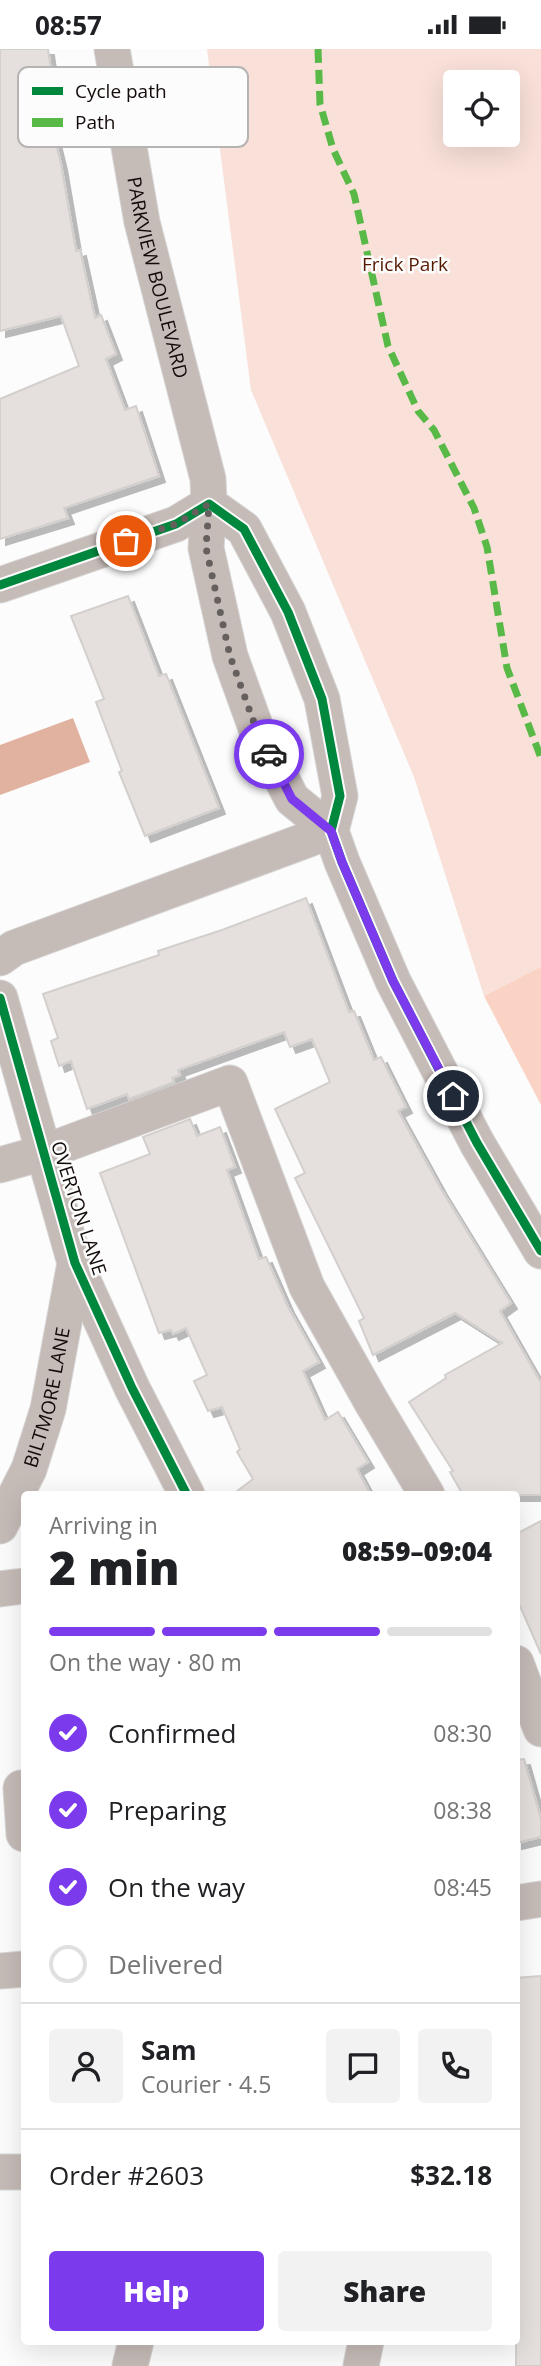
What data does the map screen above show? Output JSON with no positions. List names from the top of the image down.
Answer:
{
  "streets": {
    "street": ["PARKVIEW BOULEVARD", "OVERTON LANE", "BILTMORE LANE"]
  },
  "crossings": [
    ["OVERTON LANE", "BILTMORE LANE"]
  ],
  "parks": ["Frick Park"],
  "legend": ["Cycle path", "Path"],
  "page": {
    "status": "08:57",
    "heading": ["2 min", "Arriving in", "08:59–09:04"],
    "panel": [
      "Sam",
      "Courier · 4.5",
      "Order #2603",
      "$32.18"
    ],
    "bar": "On the way · 80 m",
    "list": [
      ["Confirmed", "08:30"],
      ["Preparing", "08:38"],
      ["On the way", "08:45"],
      "Delivered"
    ],
    "buttons": ["Help", "Share"]
  }
}
